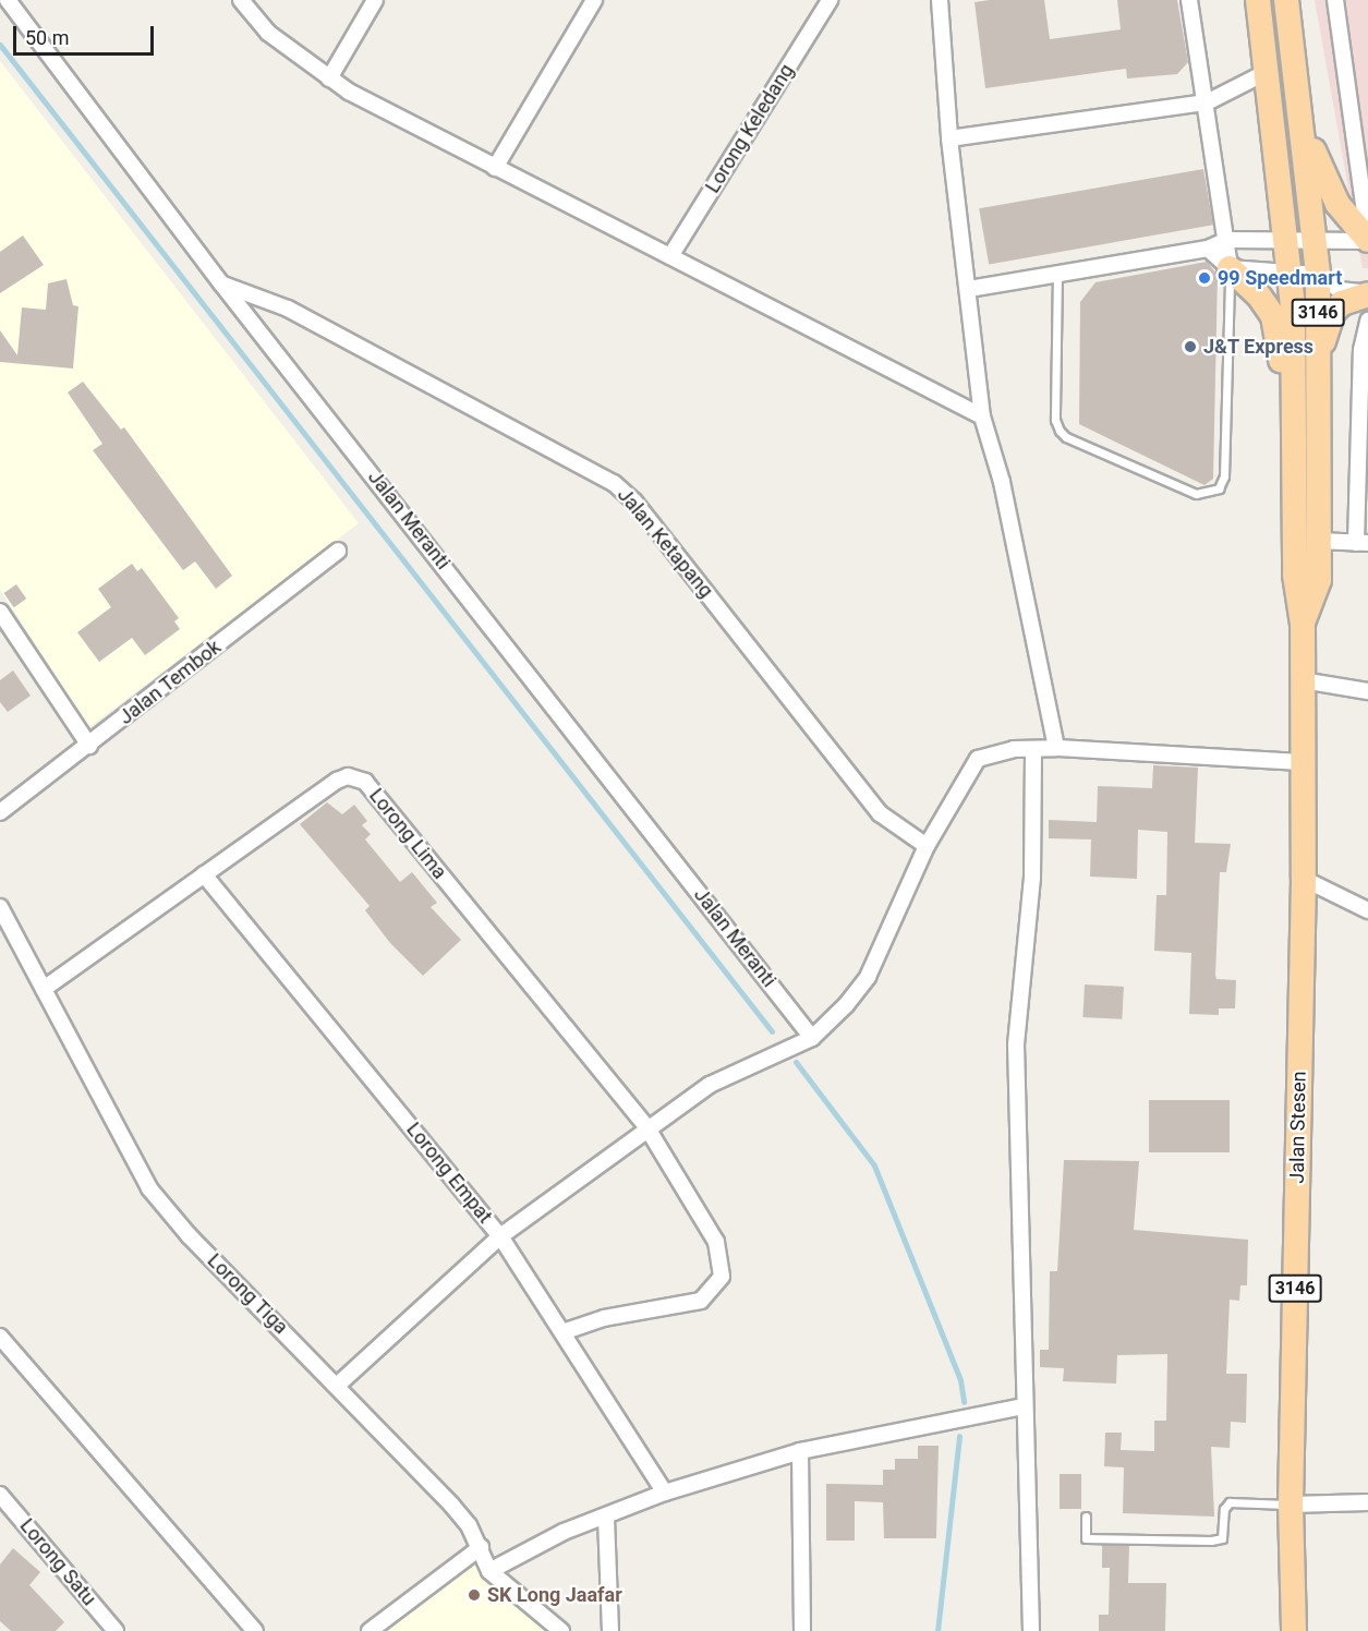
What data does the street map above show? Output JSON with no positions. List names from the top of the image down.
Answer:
{
  "streets": {
    "main road": ["3146", "Jalan Stesen"],
    "street": [
      "Lorong Keledang",
      "Jalan Meranti",
      "Jalan Ketapang",
      "Jalan Tembok",
      "Lorong Lima",
      "Lorong Empat",
      "Lorong Tiga",
      "Lorong Satu"
    ]
  },
  "crossings": [
    ["3146", "Jalan Stesen"],
    ["Jalan Meranti", "Jalan Ketapang"],
    ["Lorong Lima", "Lorong Empat"],
    ["Lorong Lima", "Lorong Tiga"]
  ],
  "places": ["99 Speedmart", "J&T Express", "SK Long Jaafar"],
  "scale_bar": "50 m"
}
